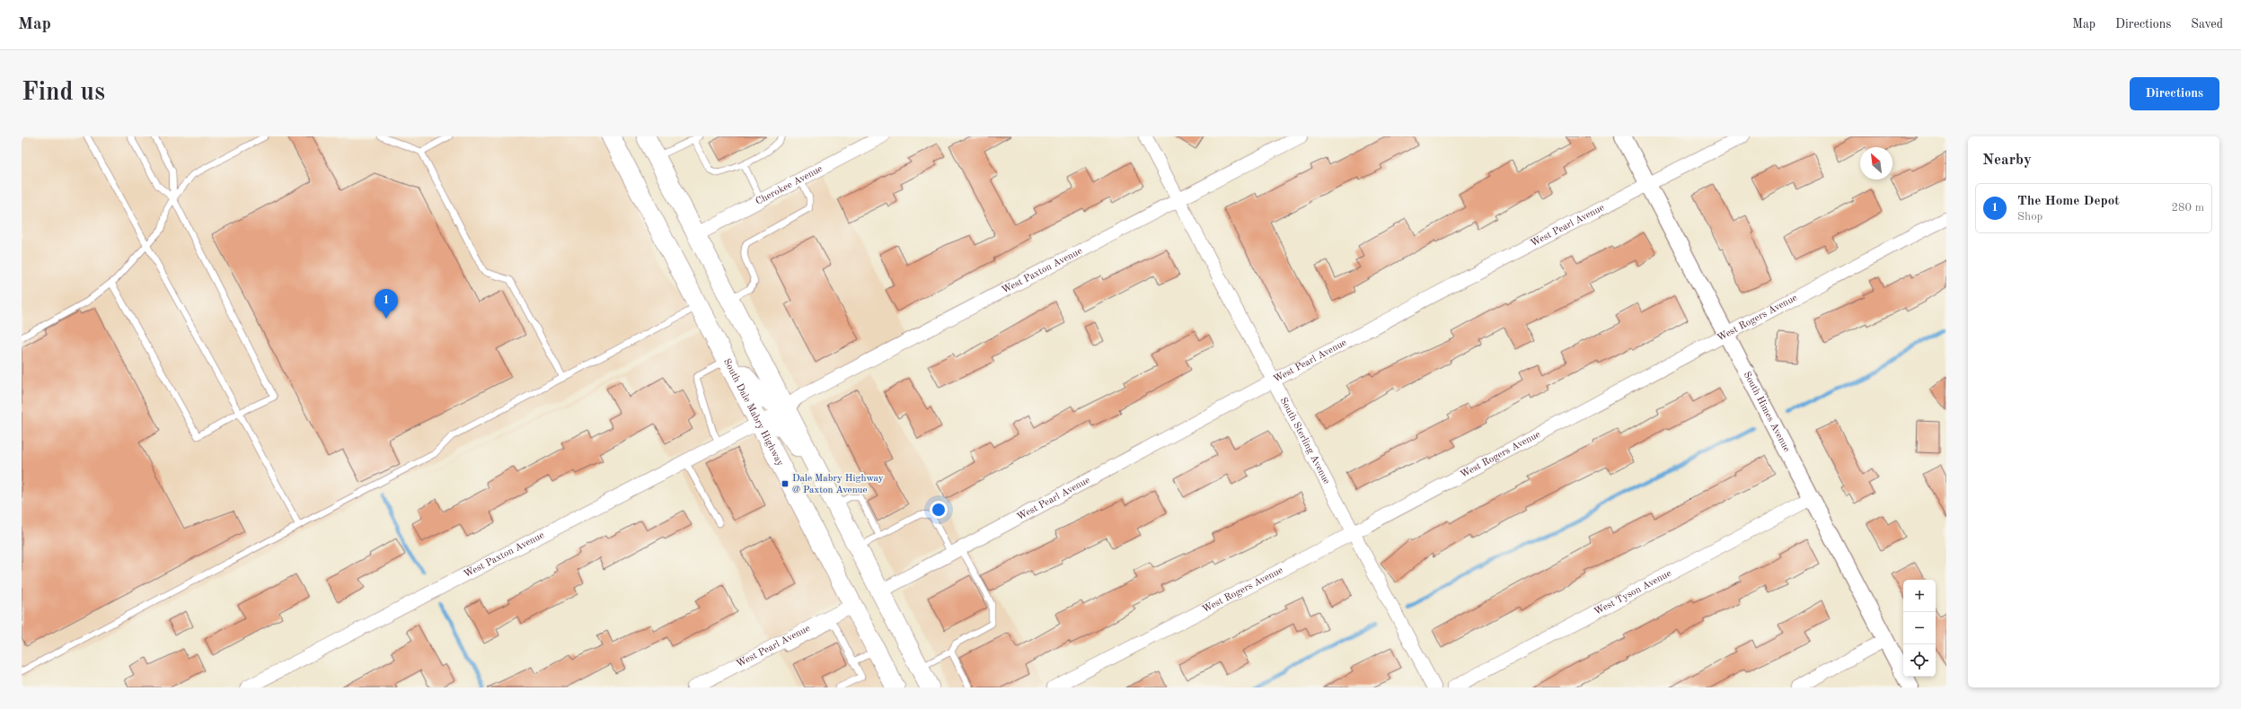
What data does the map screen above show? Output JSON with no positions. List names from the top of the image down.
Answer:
{
  "streets": {
    "main road": ["South Dale Mabry Highway"],
    "street": [
      "Cherokee Avenue",
      "West Pearl Avenue",
      "West Paxton Avenue",
      "West Rogers Avenue",
      "South Himes Avenue",
      "South Sterling Avenue",
      "West Tyson Avenue"
    ]
  },
  "crossings": [
    ["West Pearl Avenue", "South Dale Mabry Highway"],
    ["West Pearl Avenue", "South Himes Avenue"],
    ["West Pearl Avenue", "South Sterling Avenue"],
    ["West Paxton Avenue", "South Dale Mabry Highway"],
    ["West Paxton Avenue", "South Sterling Avenue"],
    ["West Rogers Avenue", "South Himes Avenue"],
    ["West Rogers Avenue", "South Sterling Avenue"],
    ["South Himes Avenue", "West Tyson Avenue"]
  ],
  "places": {
    "transit": ["Dale Mabry Highway @ Paxton Avenue"]
  },
  "north": "top left",
  "page": {
    "header": "Map",
    "nav": ["Map", "Directions", "Saved"],
    "buttons": "Directions",
    "title": "Find us",
    "heading": "Nearby",
    "list": [
      {
        "mark": "1",
        "name": "The Home Depot",
        "note": "Shop",
        "value": "280 m"
      }
    ],
    "pins": "1",
    "map_buttons": ["+", "−"]
  }
}
